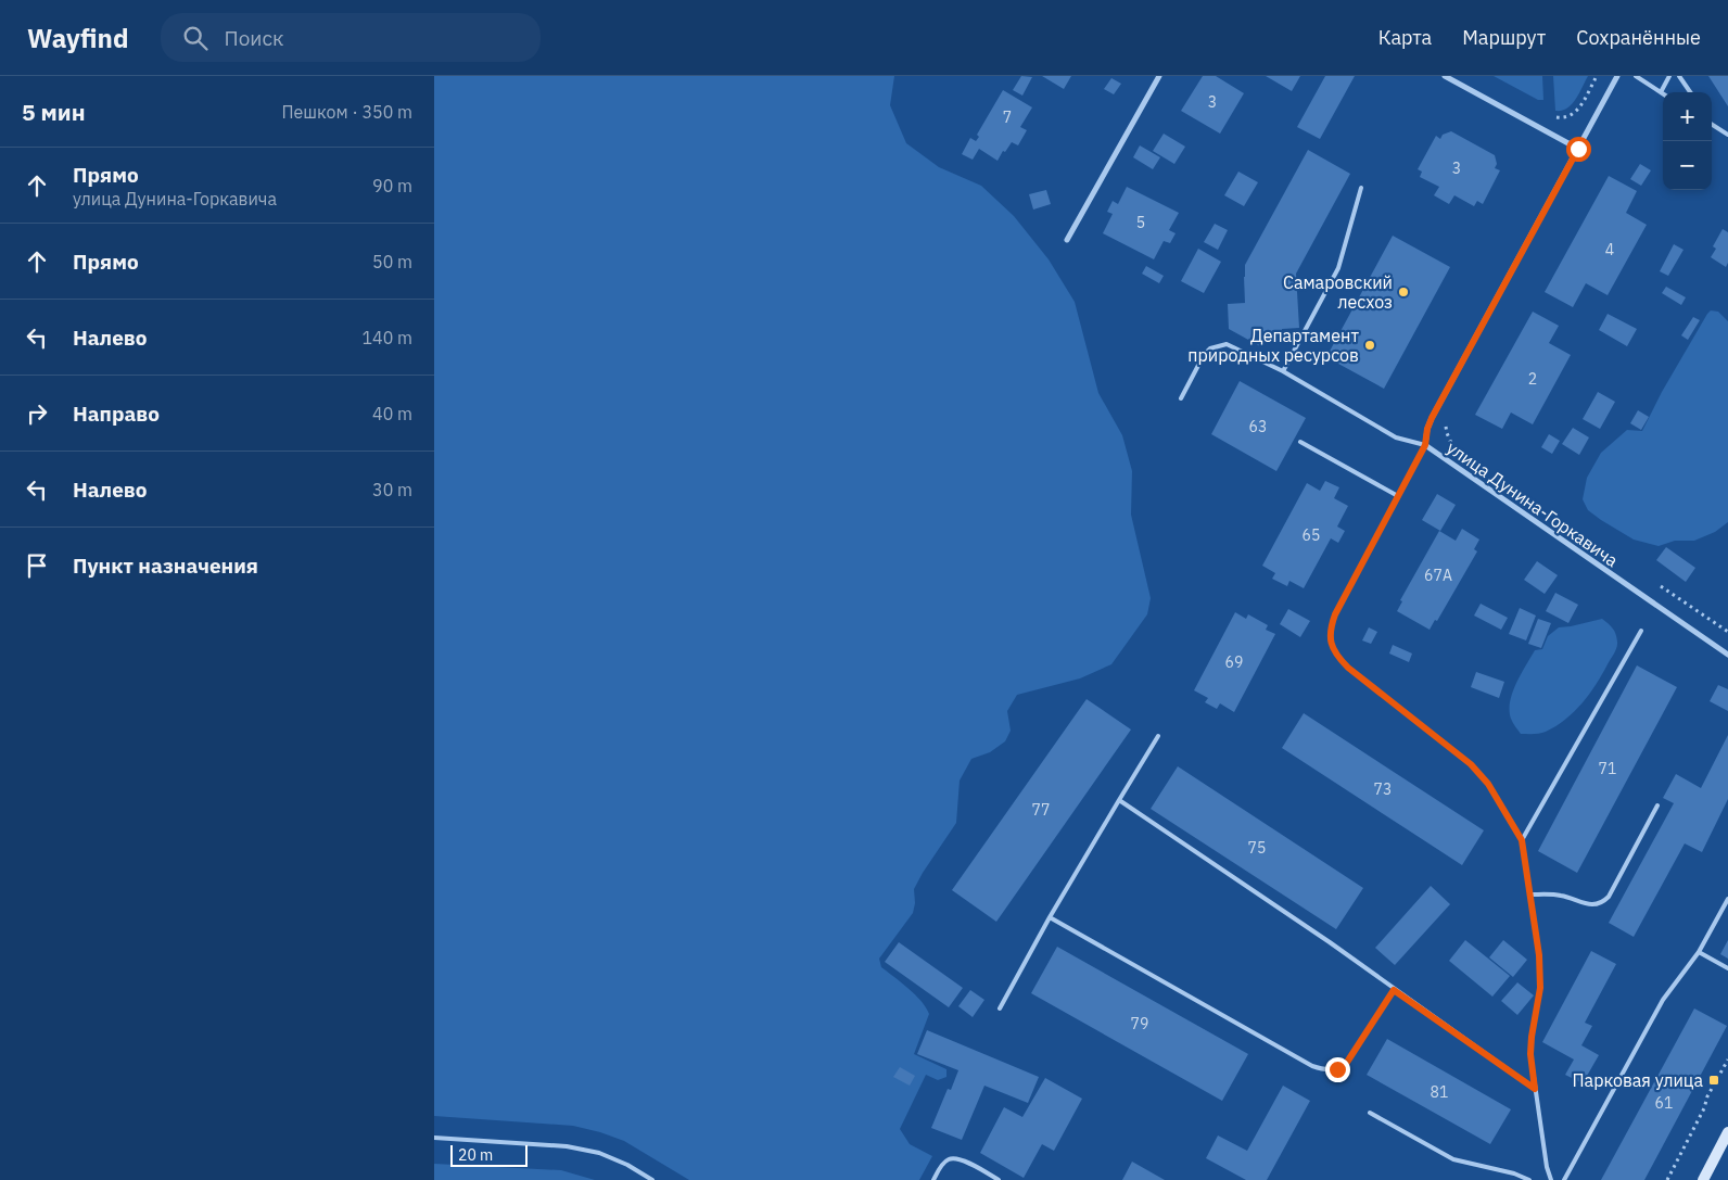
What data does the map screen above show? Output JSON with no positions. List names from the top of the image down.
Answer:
{
  "streets": {
    "street": ["улица Дунина-Горкавича"]
  },
  "places": {
    "other": ["Самаровский лесхоз", "Департамент природных ресурсов"],
    "transit": ["Парковая улица"]
  },
  "house_numbers": [
    "3",
    "7",
    "3",
    "5",
    "4",
    "2",
    "63",
    "65",
    "67А",
    "69",
    "71",
    "73",
    "77",
    "75",
    "79",
    "81",
    "61"
  ],
  "scale_bar": "20 m",
  "page": {
    "header": "Wayfind",
    "search": "Поиск",
    "nav": ["Карта", "Маршрут", "Сохранённые"],
    "heading": ["5 мин", "Пешком · 350 m"],
    "map_buttons": ["+", "−"],
    "list": [
      ["Прямо", "улица Дунина-Горкавича", "90 m"],
      ["Прямо", "50 m"],
      ["Налево", "140 m"],
      ["Направо", "40 m"],
      ["Налево", "30 m"],
      "Пункт назначения"
    ],
    "scale": "20 m"
  }
}
